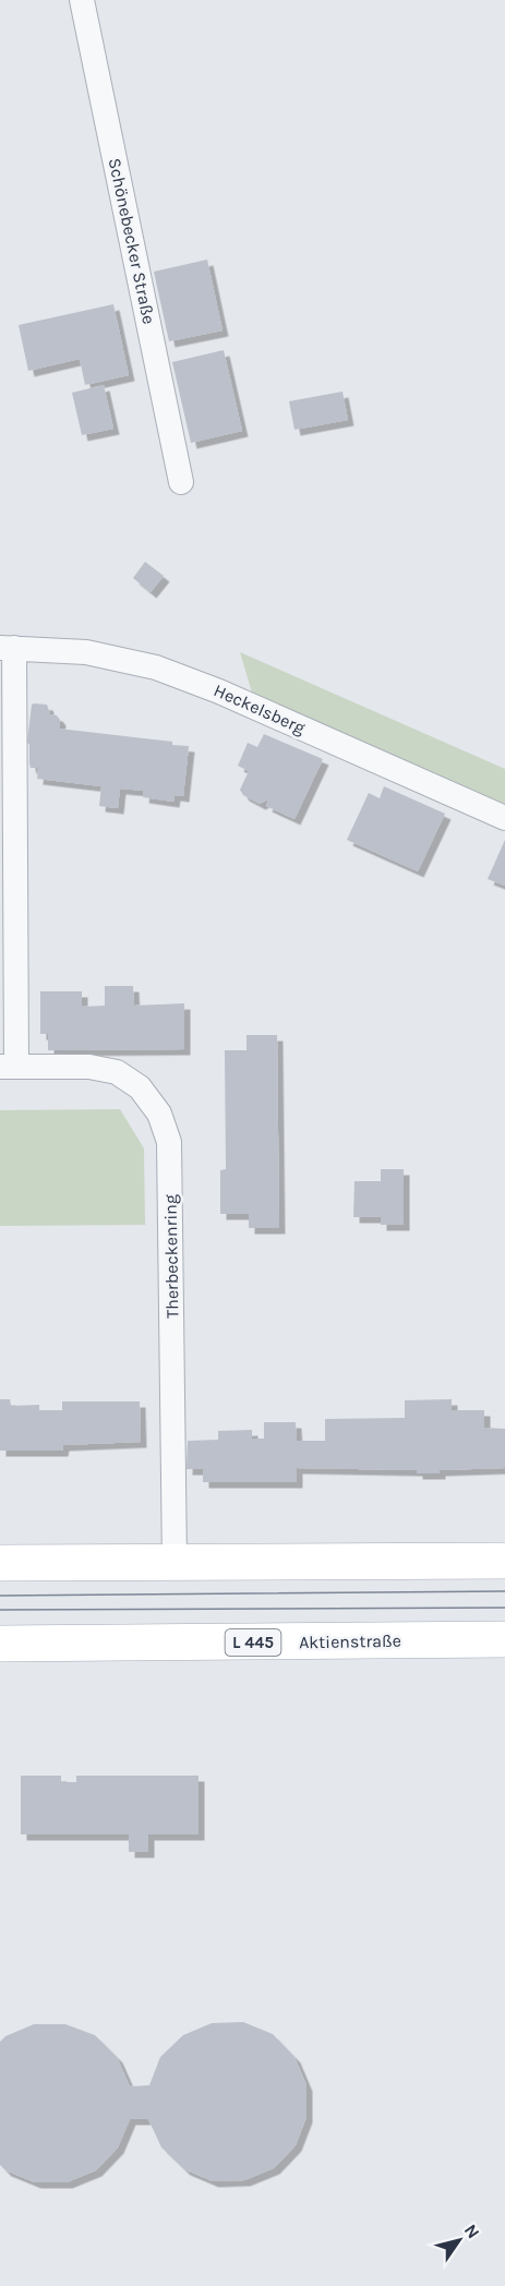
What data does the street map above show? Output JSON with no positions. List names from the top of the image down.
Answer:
{
  "streets": {
    "main road": ["Aktienstraße", "L 445"],
    "street": ["Schönebecker Straße", "Heckelsberg", "Therbeckenring"]
  },
  "crossings": [
    ["Heckelsberg", "Therbeckenring"]
  ],
  "north": "top right"
}
